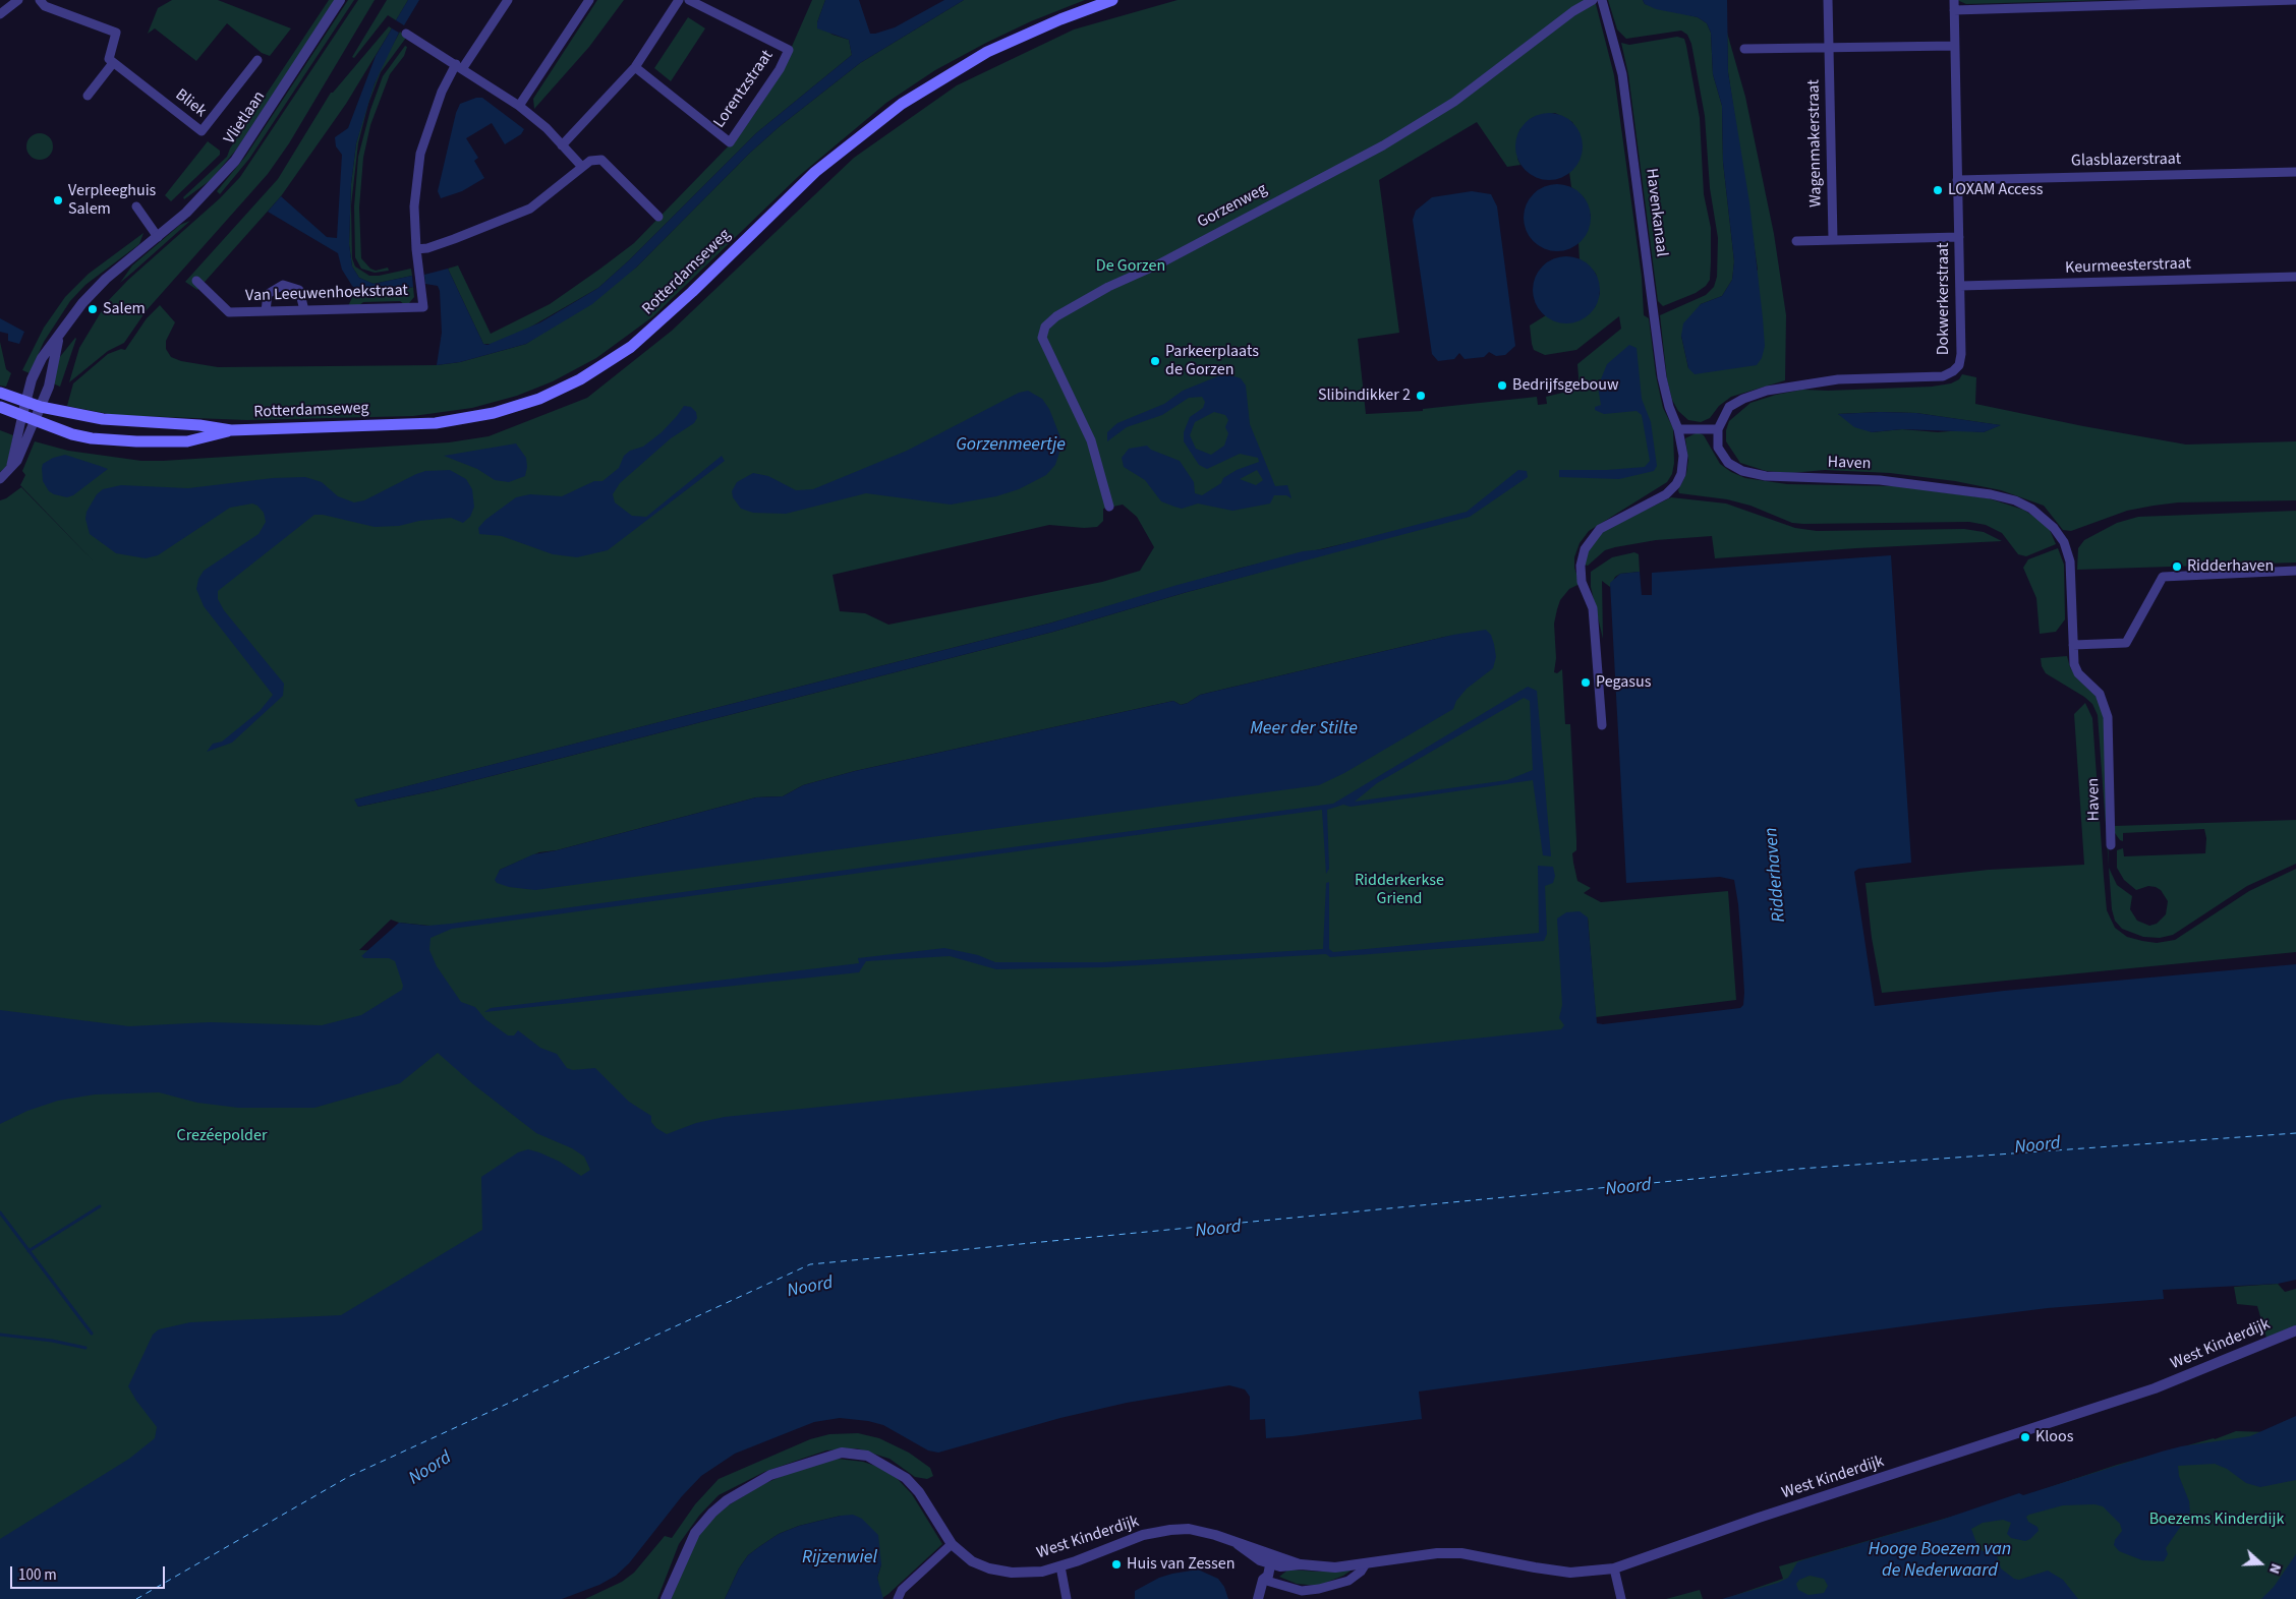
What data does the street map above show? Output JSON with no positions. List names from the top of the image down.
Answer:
{
  "streets": {
    "main road": ["Rotterdamseweg"],
    "street": [
      "Lorentzstraat",
      "Bliek",
      "Vlietlaan",
      "Wagenmakerstraat",
      "Glasblazerstraat",
      "Gorzenweg",
      "Havenkanaal",
      "Keurmeesterstraat",
      "Van Leeuwenhoekstraat",
      "Dokwerkerstraat",
      "Haven",
      "West Kinderdijk"
    ]
  },
  "crossings": [
    ["Vlietlaan", "Rotterdamseweg"],
    ["Glasblazerstraat", "Dokwerkerstraat"],
    ["Keurmeesterstraat", "Dokwerkerstraat"],
    ["Dokwerkerstraat", "Haven"]
  ],
  "water": [
    "Gorzenmeertje",
    "Meer der Stilte",
    "Ridderhaven",
    "Noord",
    "Hooge Boezem van de Nederwaard",
    "Rijzenwiel"
  ],
  "parks": [
    "De Gorzen",
    "Ridderkerkse Griend",
    "Crezéepolder",
    "Boezems Kinderdijk"
  ],
  "places": [
    "LOXAM Access",
    "Verpleeghuis Salem",
    "Salem",
    "Parkeerplaats de Gorzen",
    "Bedrijfsgebouw",
    "Slibindikker 2",
    "Ridderhaven",
    "Pegasus",
    "Kloos",
    "Huis van Zessen"
  ],
  "scale_bar": "100 m",
  "north": "right"
}
